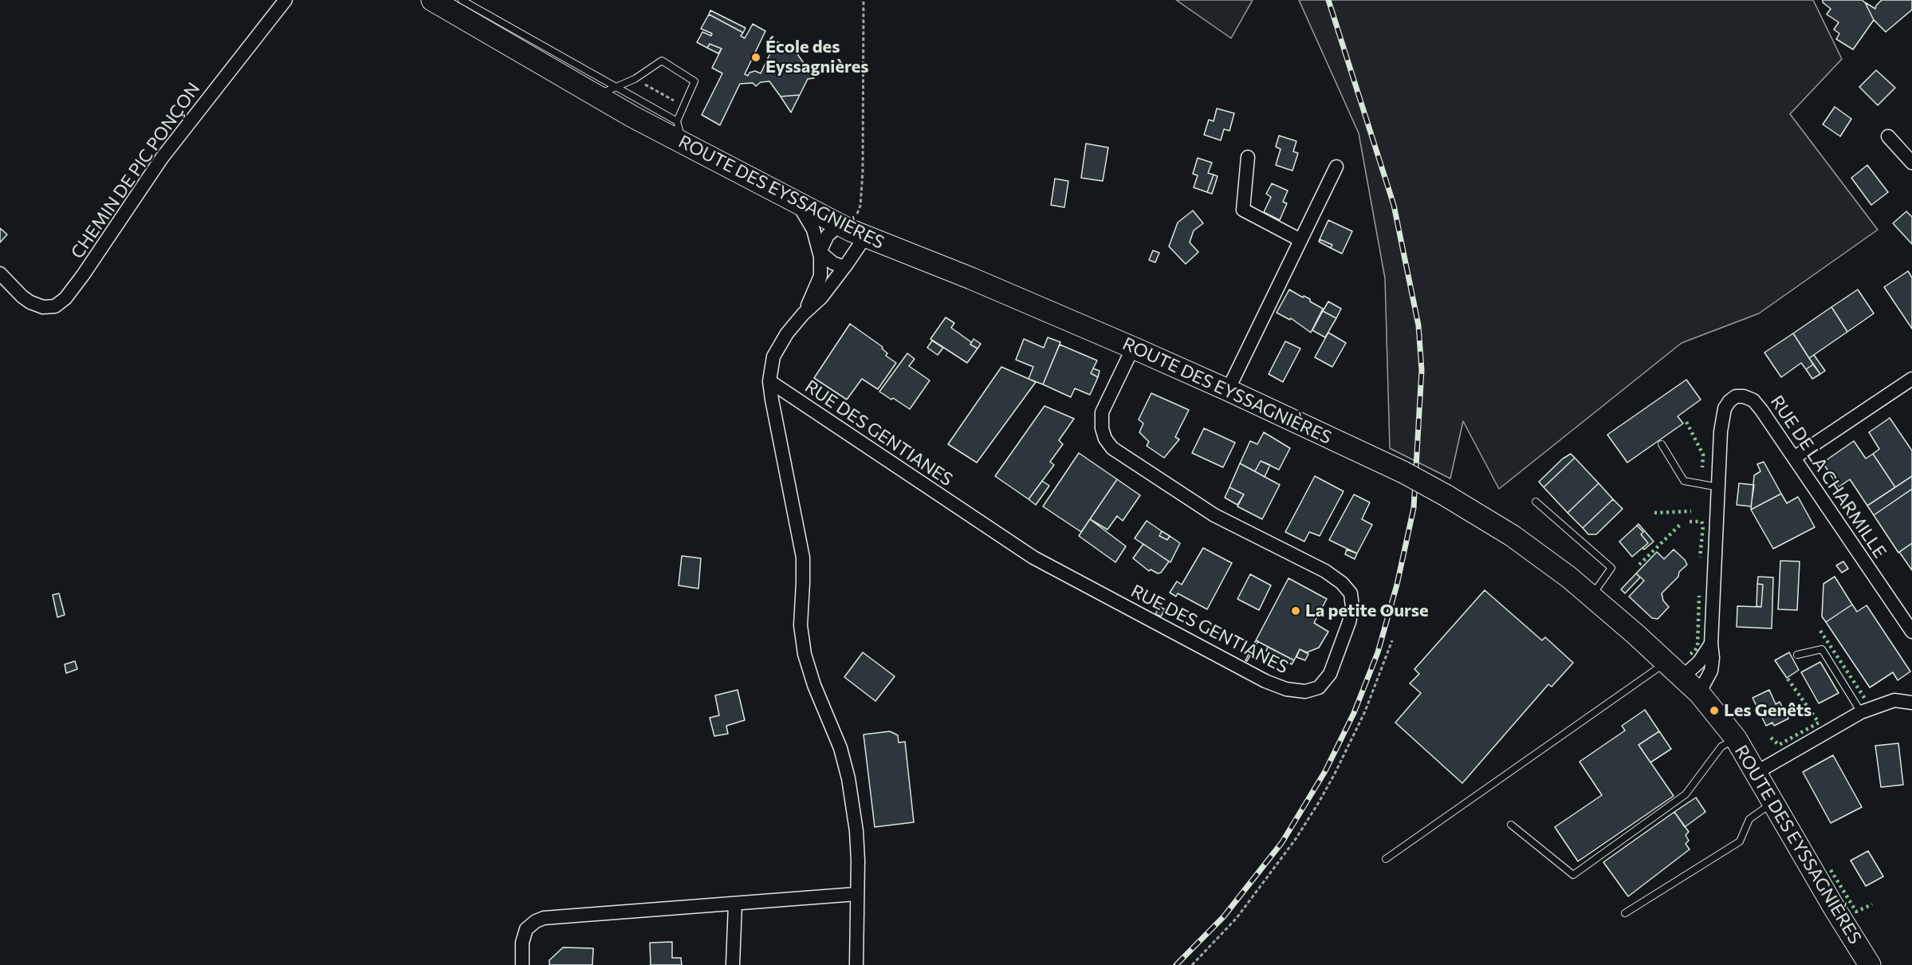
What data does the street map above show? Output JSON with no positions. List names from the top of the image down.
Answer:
{
  "streets": {
    "main road": ["ROUTE DES EYSSAGNIÈRES"],
    "street": ["CHEMIN DE PIC PONÇON", "RUE DES GENTIANES", "RUE DE LA CHARMILLE"]
  },
  "crossings": [
    ["ROUTE DES EYSSAGNIÈRES", "RUE DES GENTIANES"],
    ["ROUTE DES EYSSAGNIÈRES", "RUE DE LA CHARMILLE"]
  ],
  "places": ["École des Eyssagnières", "La petite Ourse", "Les Genêts"]
}
